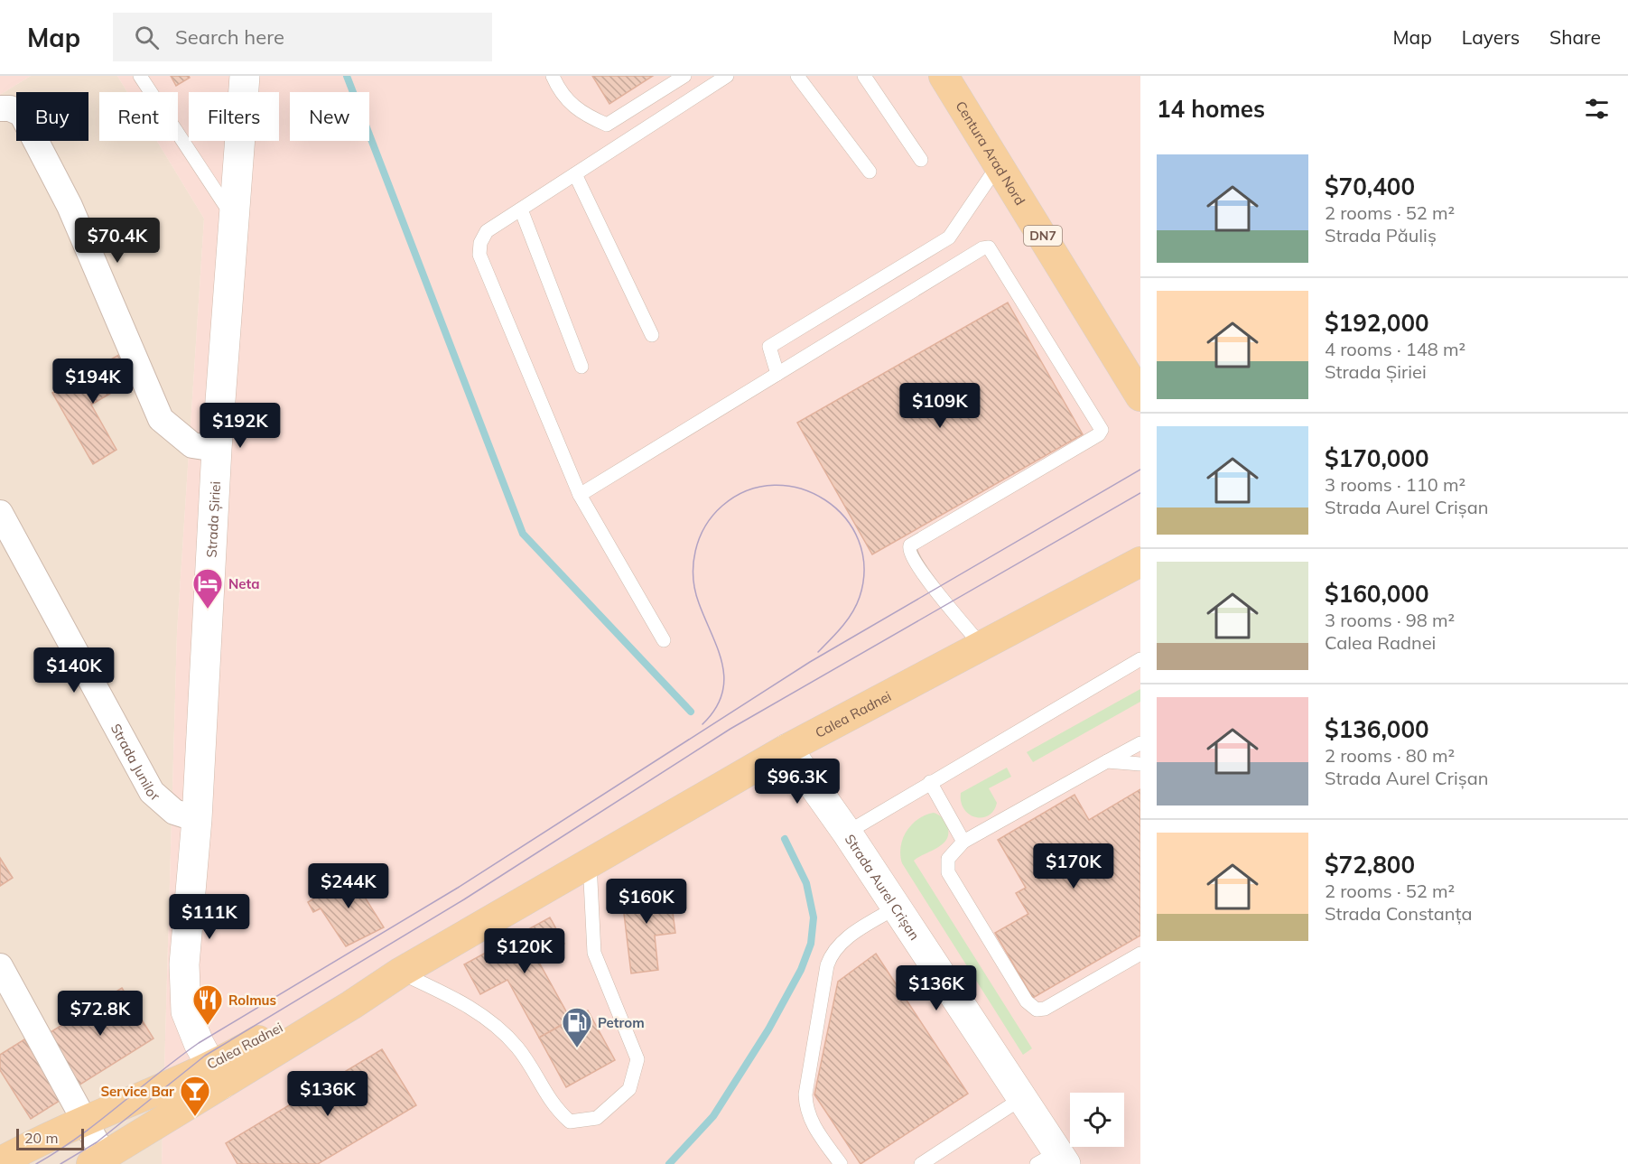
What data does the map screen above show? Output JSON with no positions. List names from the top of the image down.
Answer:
{
  "streets": {
    "main road": [
      "Centura Arad Nord",
      "DN7",
      "Strada Șiriei",
      "Calea Radnei",
      "Strada Aurel Crișan"
    ],
    "street": ["Strada Junilor"]
  },
  "crossings": [
    ["Strada Șiriei", "Calea Radnei"],
    ["Strada Șiriei", "Strada Junilor"],
    ["Calea Radnei", "Strada Aurel Crișan"]
  ],
  "places": {
    "hotel": ["Neta"],
    "restaurant": ["Rolmus"],
    "fuel station": ["Petrom"],
    "bar": ["Service Bar"]
  },
  "scale_bar": "20 m",
  "page": {
    "header": "Map",
    "search": "Search here",
    "nav": ["Map", "Layers", "Share"],
    "heading": "14 homes",
    "chip": [
      "Buy",
      "Rent",
      "Filters",
      "New"
    ],
    "list": [
      {
        "name": "$70,400",
        "note": "2 rooms · 52 m² · Strada Păuliș"
      },
      {
        "name": "$192,000",
        "note": "4 rooms · 148 m² · Strada Șiriei"
      },
      {
        "name": "$170,000",
        "note": "3 rooms · 110 m² · Strada Aurel Crișan"
      },
      {
        "name": "$160,000",
        "note": "3 rooms · 98 m² · Calea Radnei"
      },
      {
        "name": "$136,000",
        "note": "2 rooms · 80 m² · Strada Aurel Crișan"
      },
      {
        "name": "$72,800",
        "note": "2 rooms · 52 m² · Strada Constanța"
      }
    ],
    "price": [
      "$70.4K",
      "$194K",
      "$109K",
      "$192K",
      "$140K",
      "$96.3K",
      "$170K",
      "$244K",
      "$160K",
      "$111K",
      "$120K",
      "$136K",
      "$72.8K",
      "$136K"
    ],
    "scale": "20 m"
  }
}
